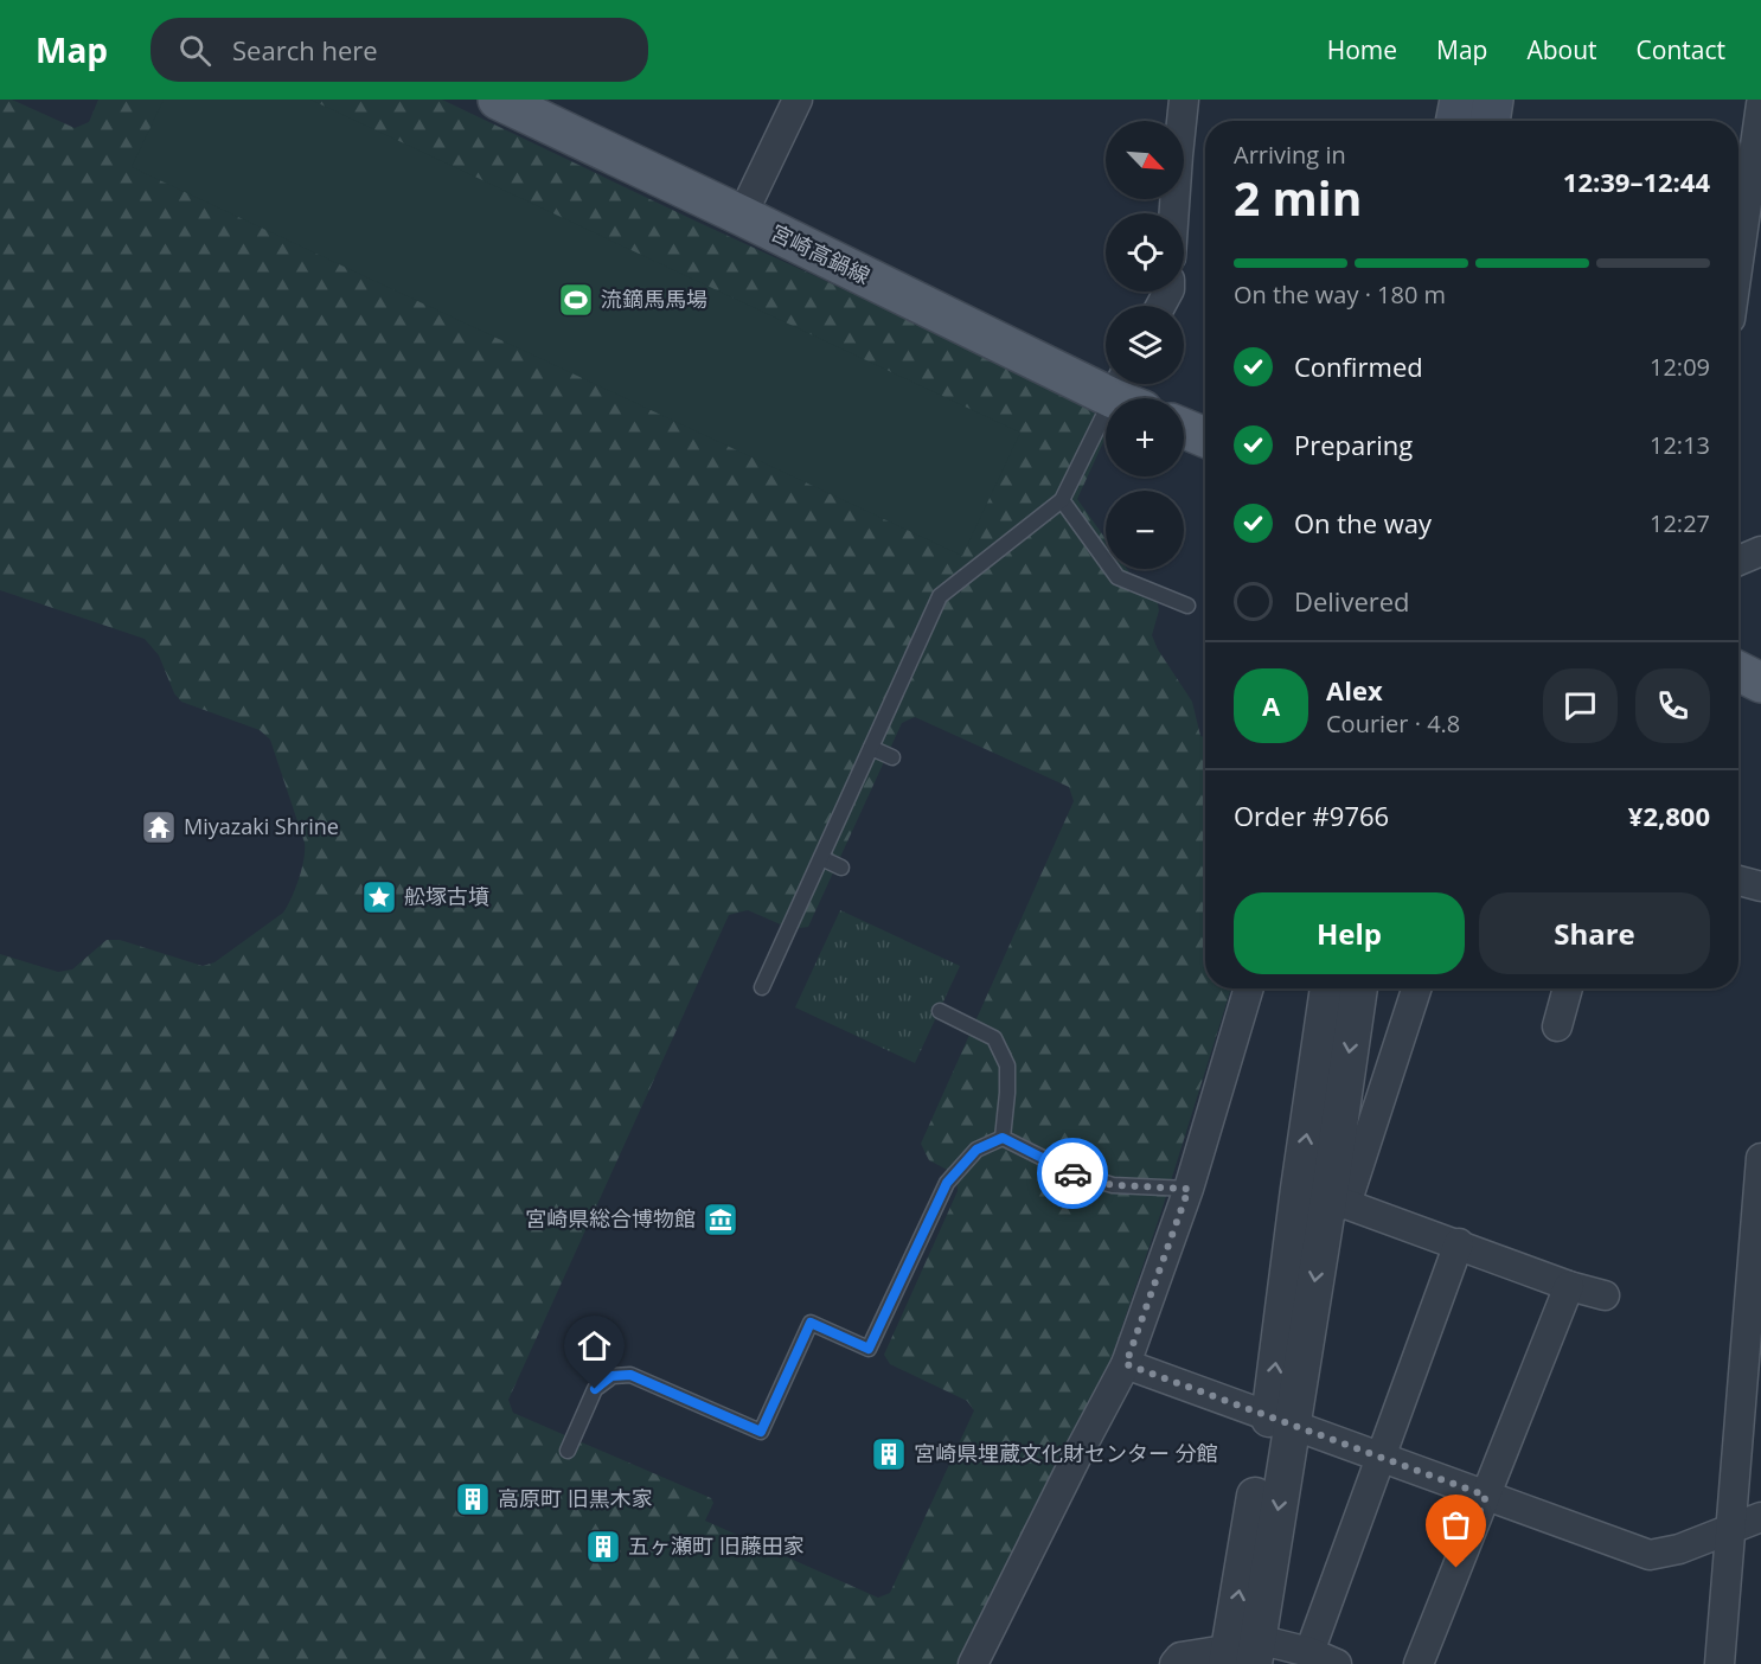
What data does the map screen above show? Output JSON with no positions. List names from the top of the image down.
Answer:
{
  "streets": {
    "main road": ["宮崎高鍋線"]
  },
  "places": {
    "sports": ["流鏑馬馬場"],
    "temple": ["Miyazaki Shrine"],
    "place": ["舩塚古墳"],
    "museum": ["宮崎県総合博物館"],
    "building": ["宮崎県埋蔵文化財センター 分館", "高原町 旧黒木家", "五ヶ瀬町 旧藤田家"]
  },
  "north": "bottom right",
  "page": {
    "header": "Map",
    "search": "Search here",
    "nav": [
      "Home",
      "Map",
      "About",
      "Contact"
    ],
    "map_buttons": ["+", "−"],
    "heading": ["2 min", "Arriving in", "12:39–12:44"],
    "panel": [
      "Alex",
      "Courier · 4.8",
      "Order #9766",
      "¥2,800"
    ],
    "bar": "On the way · 180 m",
    "list": [
      ["Confirmed", "12:09"],
      ["Preparing", "12:13"],
      ["On the way", "12:27"],
      "Delivered"
    ],
    "round": "A",
    "buttons": ["Help", "Share"]
  }
}
